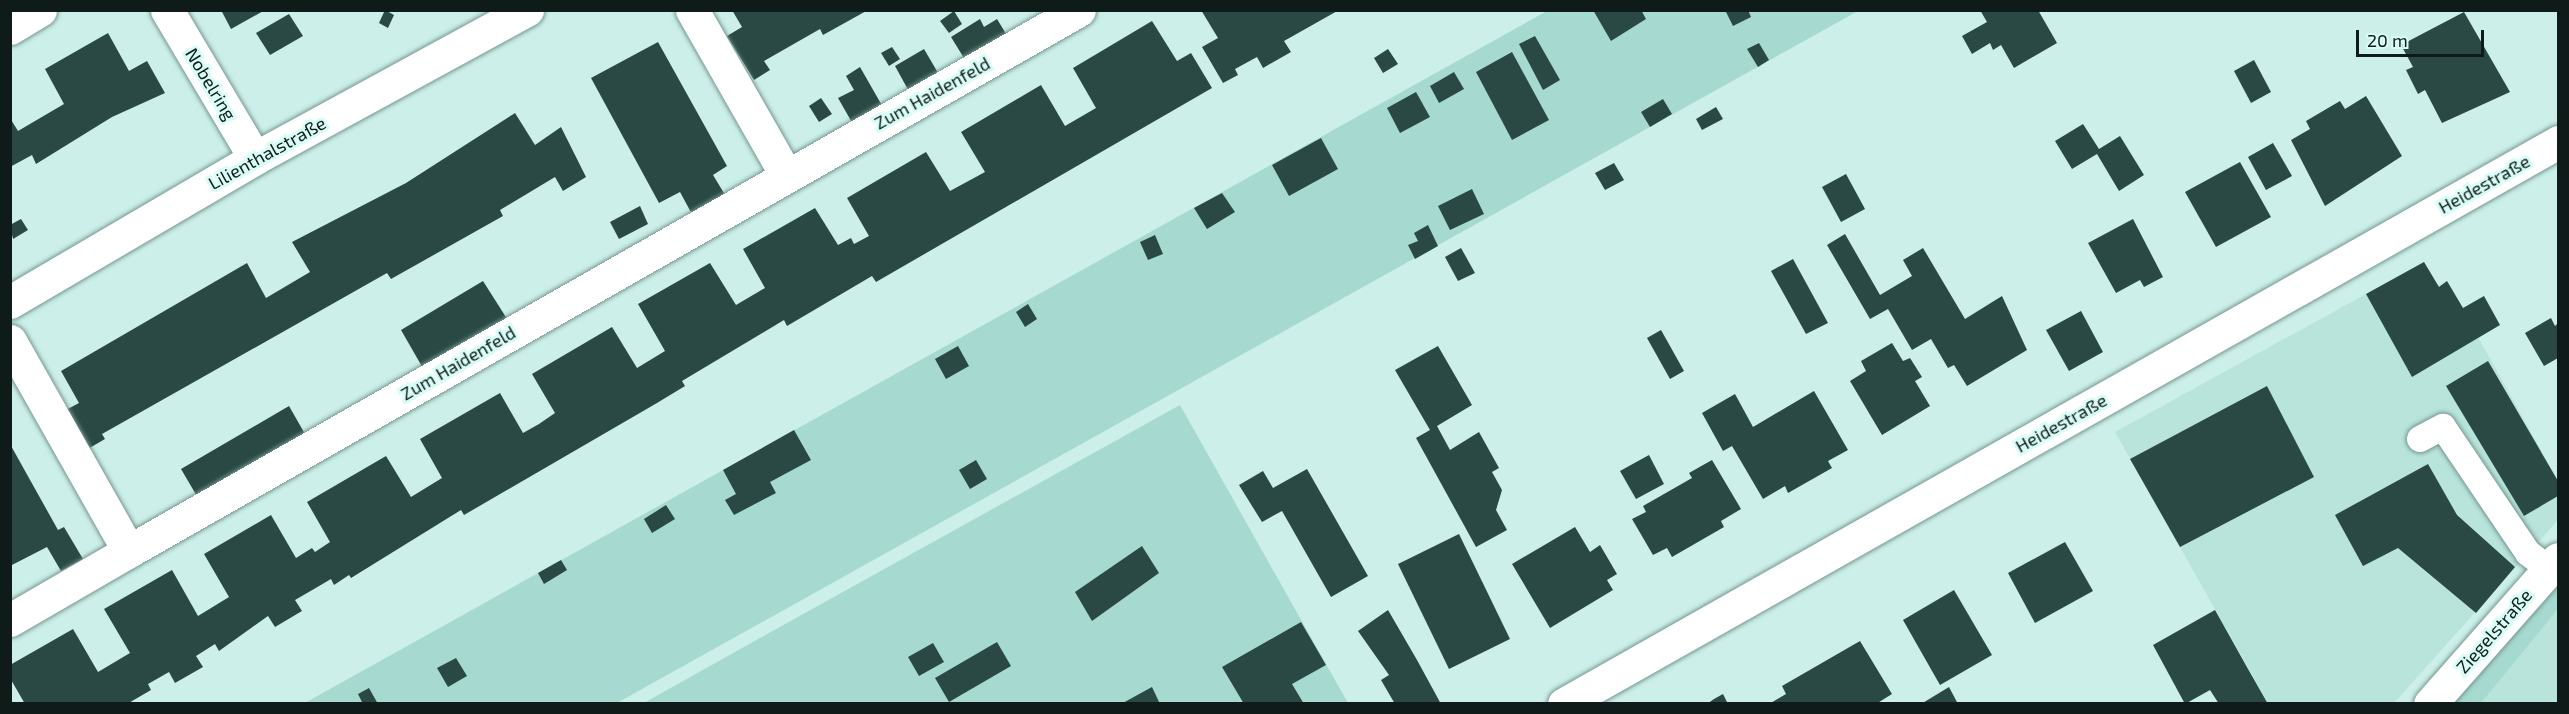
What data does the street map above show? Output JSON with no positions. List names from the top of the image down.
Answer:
{
  "streets": {
    "street": [
      "Nobelring",
      "Zum Haidenfeld",
      "Lilienthalstraße",
      "Heidestraße",
      "Ziegelstraße"
    ]
  },
  "crossings": [
    ["Nobelring", "Lilienthalstraße"]
  ],
  "scale_bar": "20 m"
}
